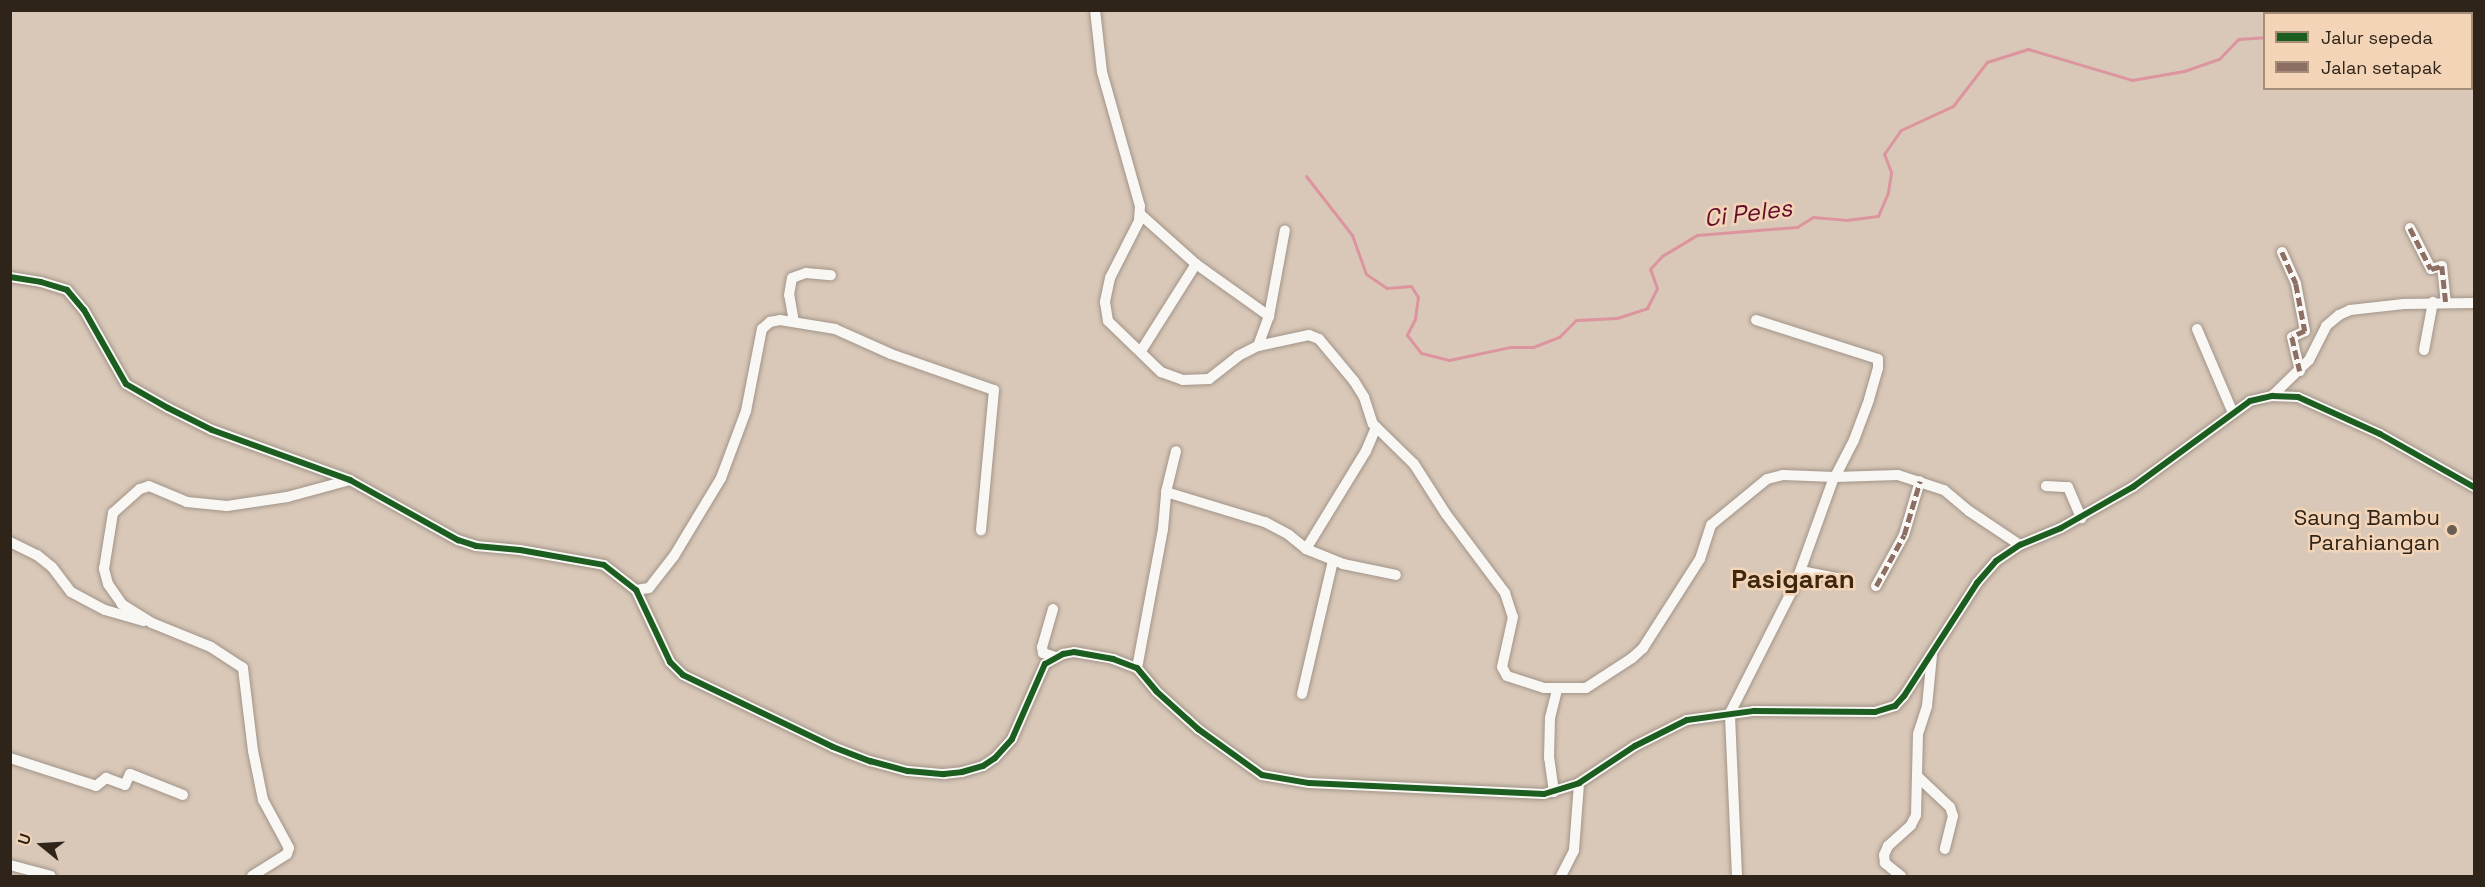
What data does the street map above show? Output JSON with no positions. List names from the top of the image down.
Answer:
{
  "districts": ["Pasigaran"],
  "water": ["Ci Peles"],
  "places": ["Saung Bambu Parahiangan"],
  "legend": ["Jalur sepeda", "Jalan setapak"],
  "north": "left"
}
